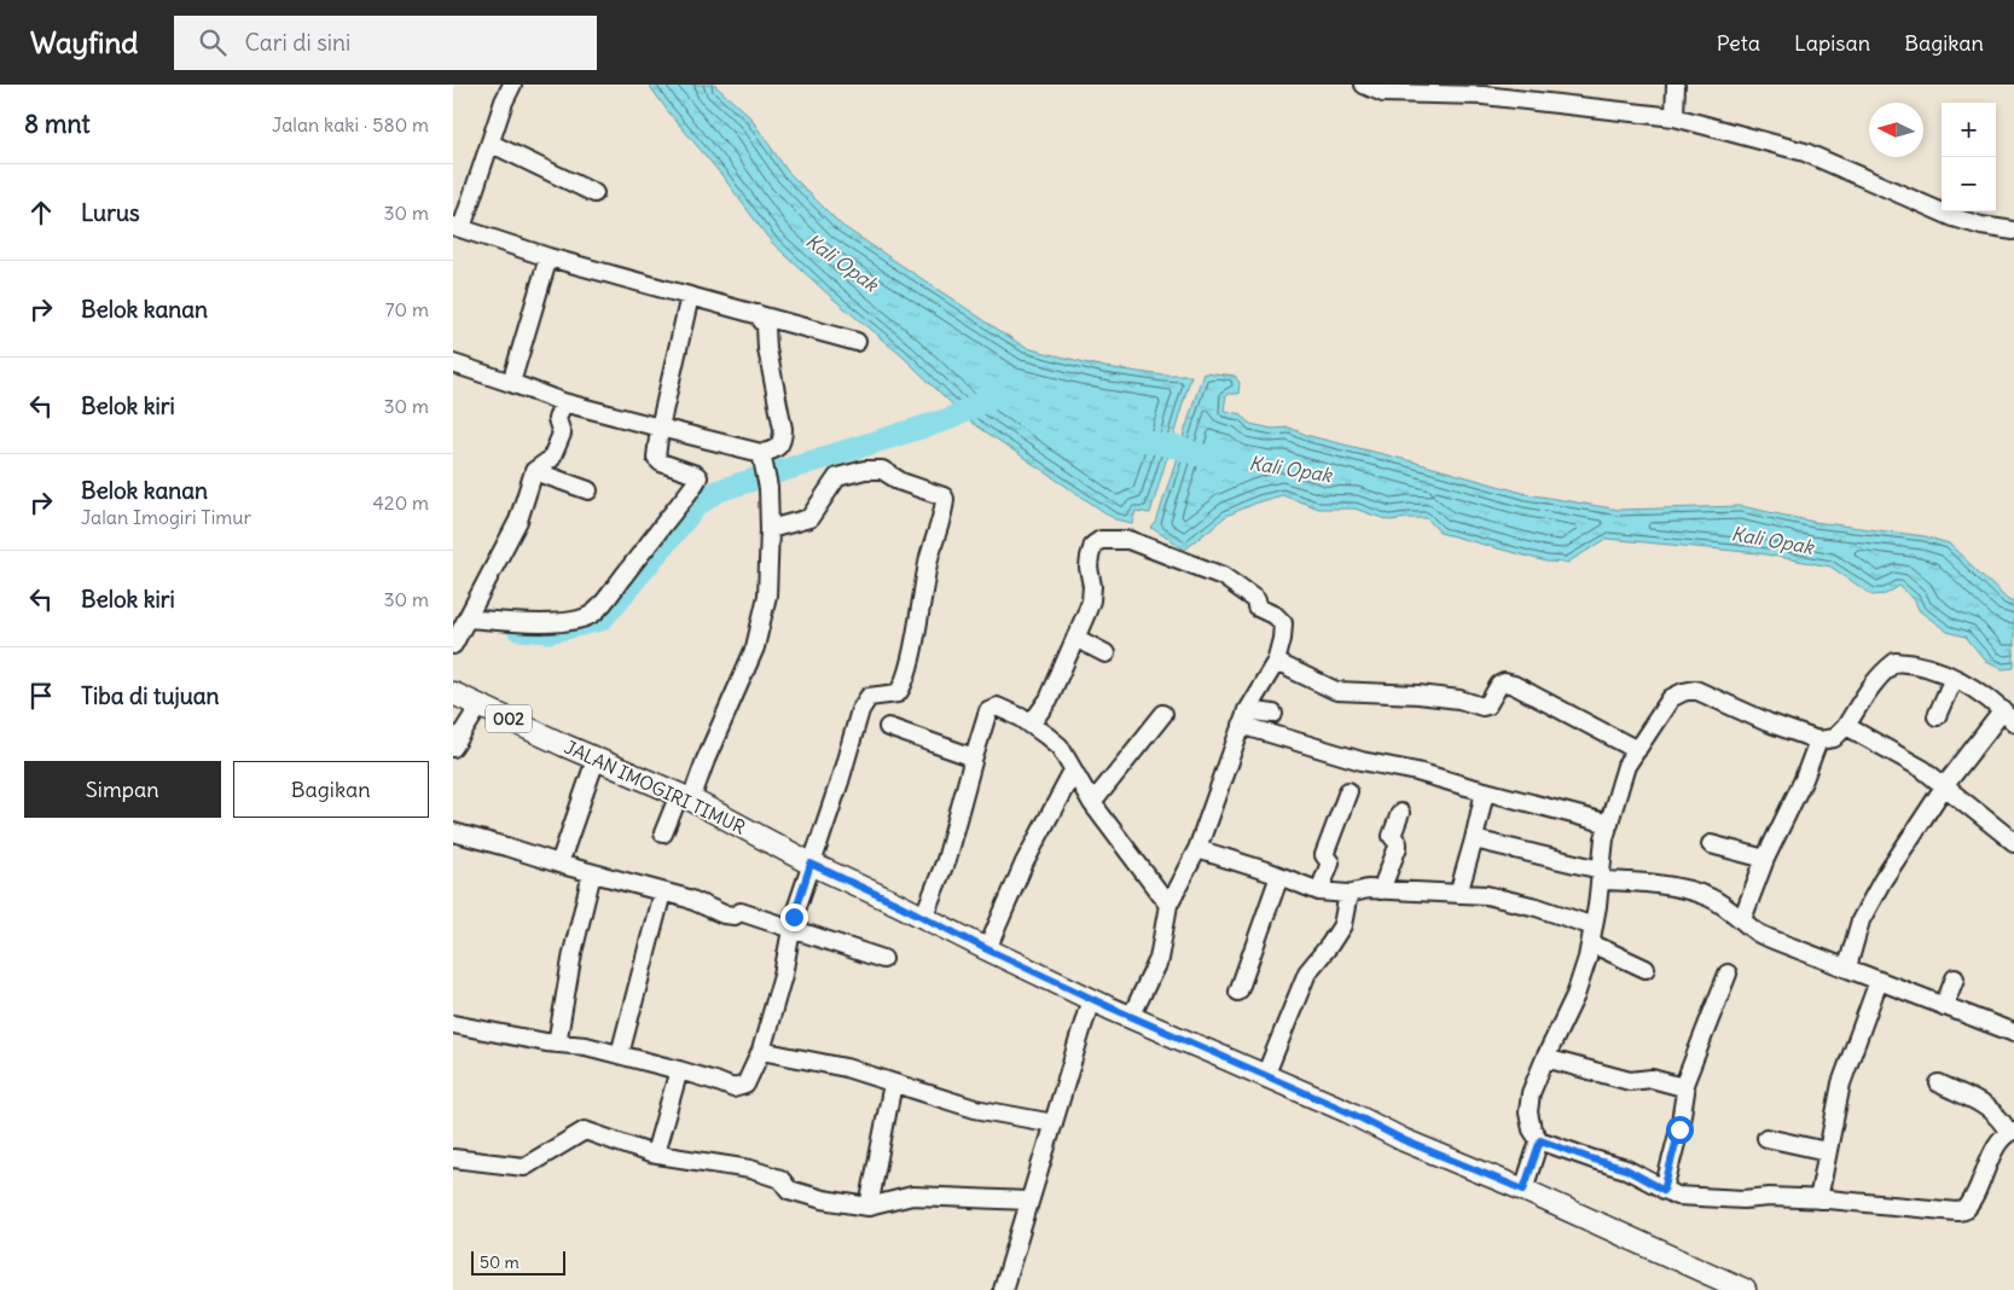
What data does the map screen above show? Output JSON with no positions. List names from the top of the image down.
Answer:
{
  "streets": {
    "main road": ["002", "JALAN IMOGIRI TIMUR"]
  },
  "water": ["Kali Opak"],
  "scale_bar": "50 m",
  "north": "left",
  "page": {
    "header": "Wayfind",
    "search": "Cari di sini",
    "nav": ["Peta", "Lapisan", "Bagikan"],
    "heading": ["8 mnt", "Jalan kaki · 580 m"],
    "map_buttons": ["+", "−"],
    "list": [
      ["Lurus", "30 m"],
      ["Belok kanan", "70 m"],
      ["Belok kiri", "30 m"],
      ["Belok kanan", "Jalan Imogiri Timur", "420 m"],
      ["Belok kiri", "30 m"],
      "Tiba di tujuan"
    ],
    "buttons": ["Simpan", "Bagikan"],
    "scale": "50 m"
  }
}
